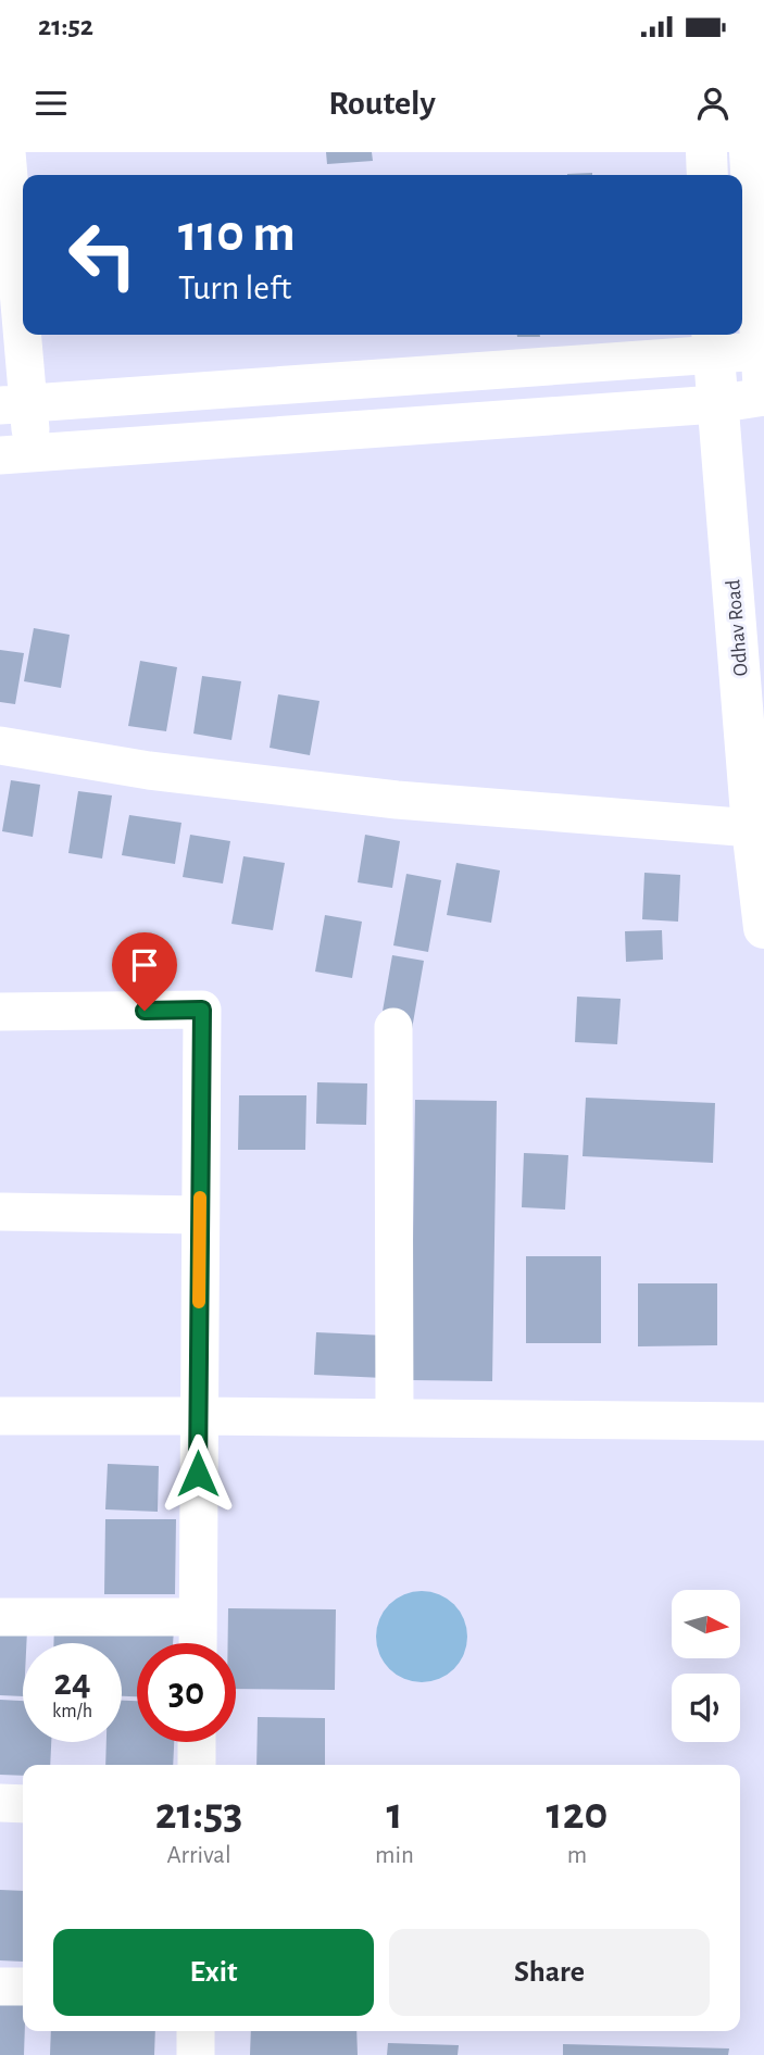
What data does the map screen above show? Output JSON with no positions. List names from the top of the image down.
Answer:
{
  "streets": {
    "main road": ["Odhav Road"]
  },
  "north": "right",
  "page": {
    "status": "21:52",
    "header": "Routely",
    "turn": ["110 m", "Turn left"],
    "speed": "24 km/h",
    "limit": "30",
    "eta": [
      "21:53",
      "Arrival",
      "1",
      "min",
      "120",
      "m"
    ],
    "buttons": ["Exit", "Share"]
  }
}
